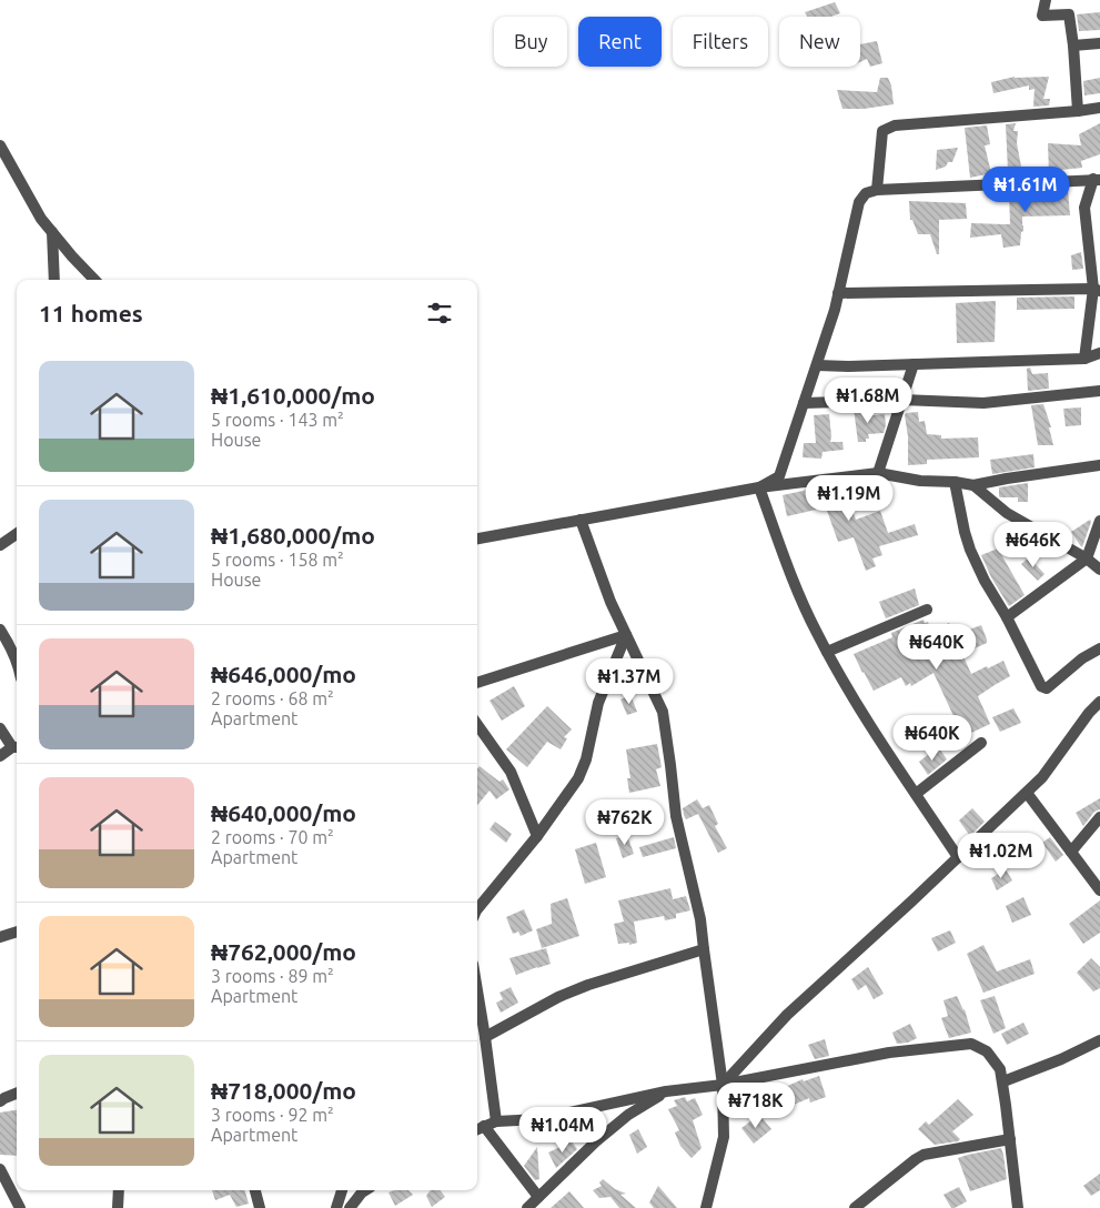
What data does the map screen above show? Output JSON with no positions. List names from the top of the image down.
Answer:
{
  "page": {
    "chip": [
      "Buy",
      "Rent",
      "Filters",
      "New"
    ],
    "price": [
      "₦1.61M",
      "₦1.68M",
      "₦1.19M",
      "₦646K",
      "₦640K",
      "₦1.37M",
      "₦640K",
      "₦762K",
      "₦1.02M",
      "₦718K",
      "₦1.04M"
    ],
    "heading": "11 homes",
    "list": [
      {
        "name": "₦1,610,000/mo",
        "note": "5 rooms · 143 m² · House"
      },
      {
        "name": "₦1,680,000/mo",
        "note": "5 rooms · 158 m² · House"
      },
      {
        "name": "₦646,000/mo",
        "note": "2 rooms · 68 m² · Apartment"
      },
      {
        "name": "₦640,000/mo",
        "note": "2 rooms · 70 m² · Apartment"
      },
      {
        "name": "₦762,000/mo",
        "note": "3 rooms · 89 m² · Apartment"
      },
      {
        "name": "₦718,000/mo",
        "note": "3 rooms · 92 m² · Apartment"
      }
    ]
  }
}
